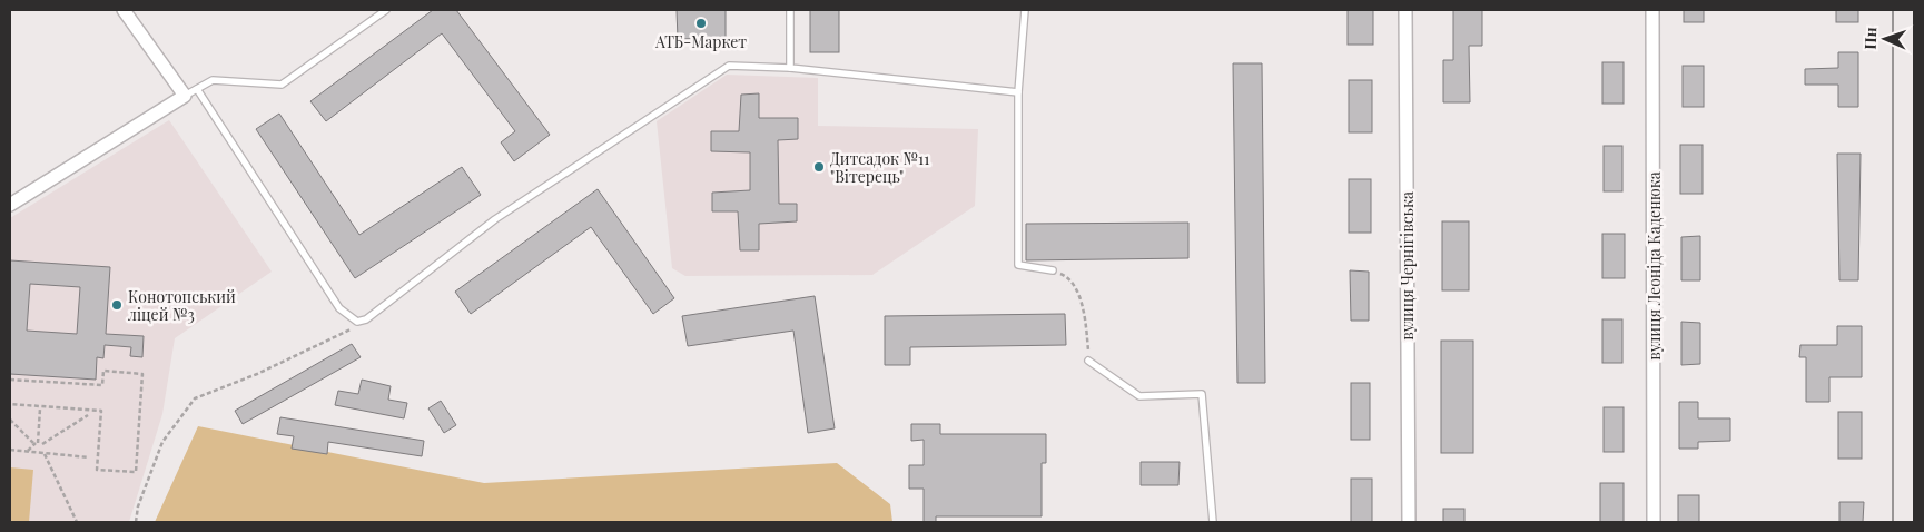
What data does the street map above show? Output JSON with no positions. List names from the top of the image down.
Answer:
{
  "streets": {
    "street": ["вулиця Чернігівська", "вулиця Леоніда Каденюка"]
  },
  "places": ["АТБ-Маркет", "Дитсадок №11 \"Вітерець\"", "Конотопський ліцей №3"],
  "north": "left"
}
